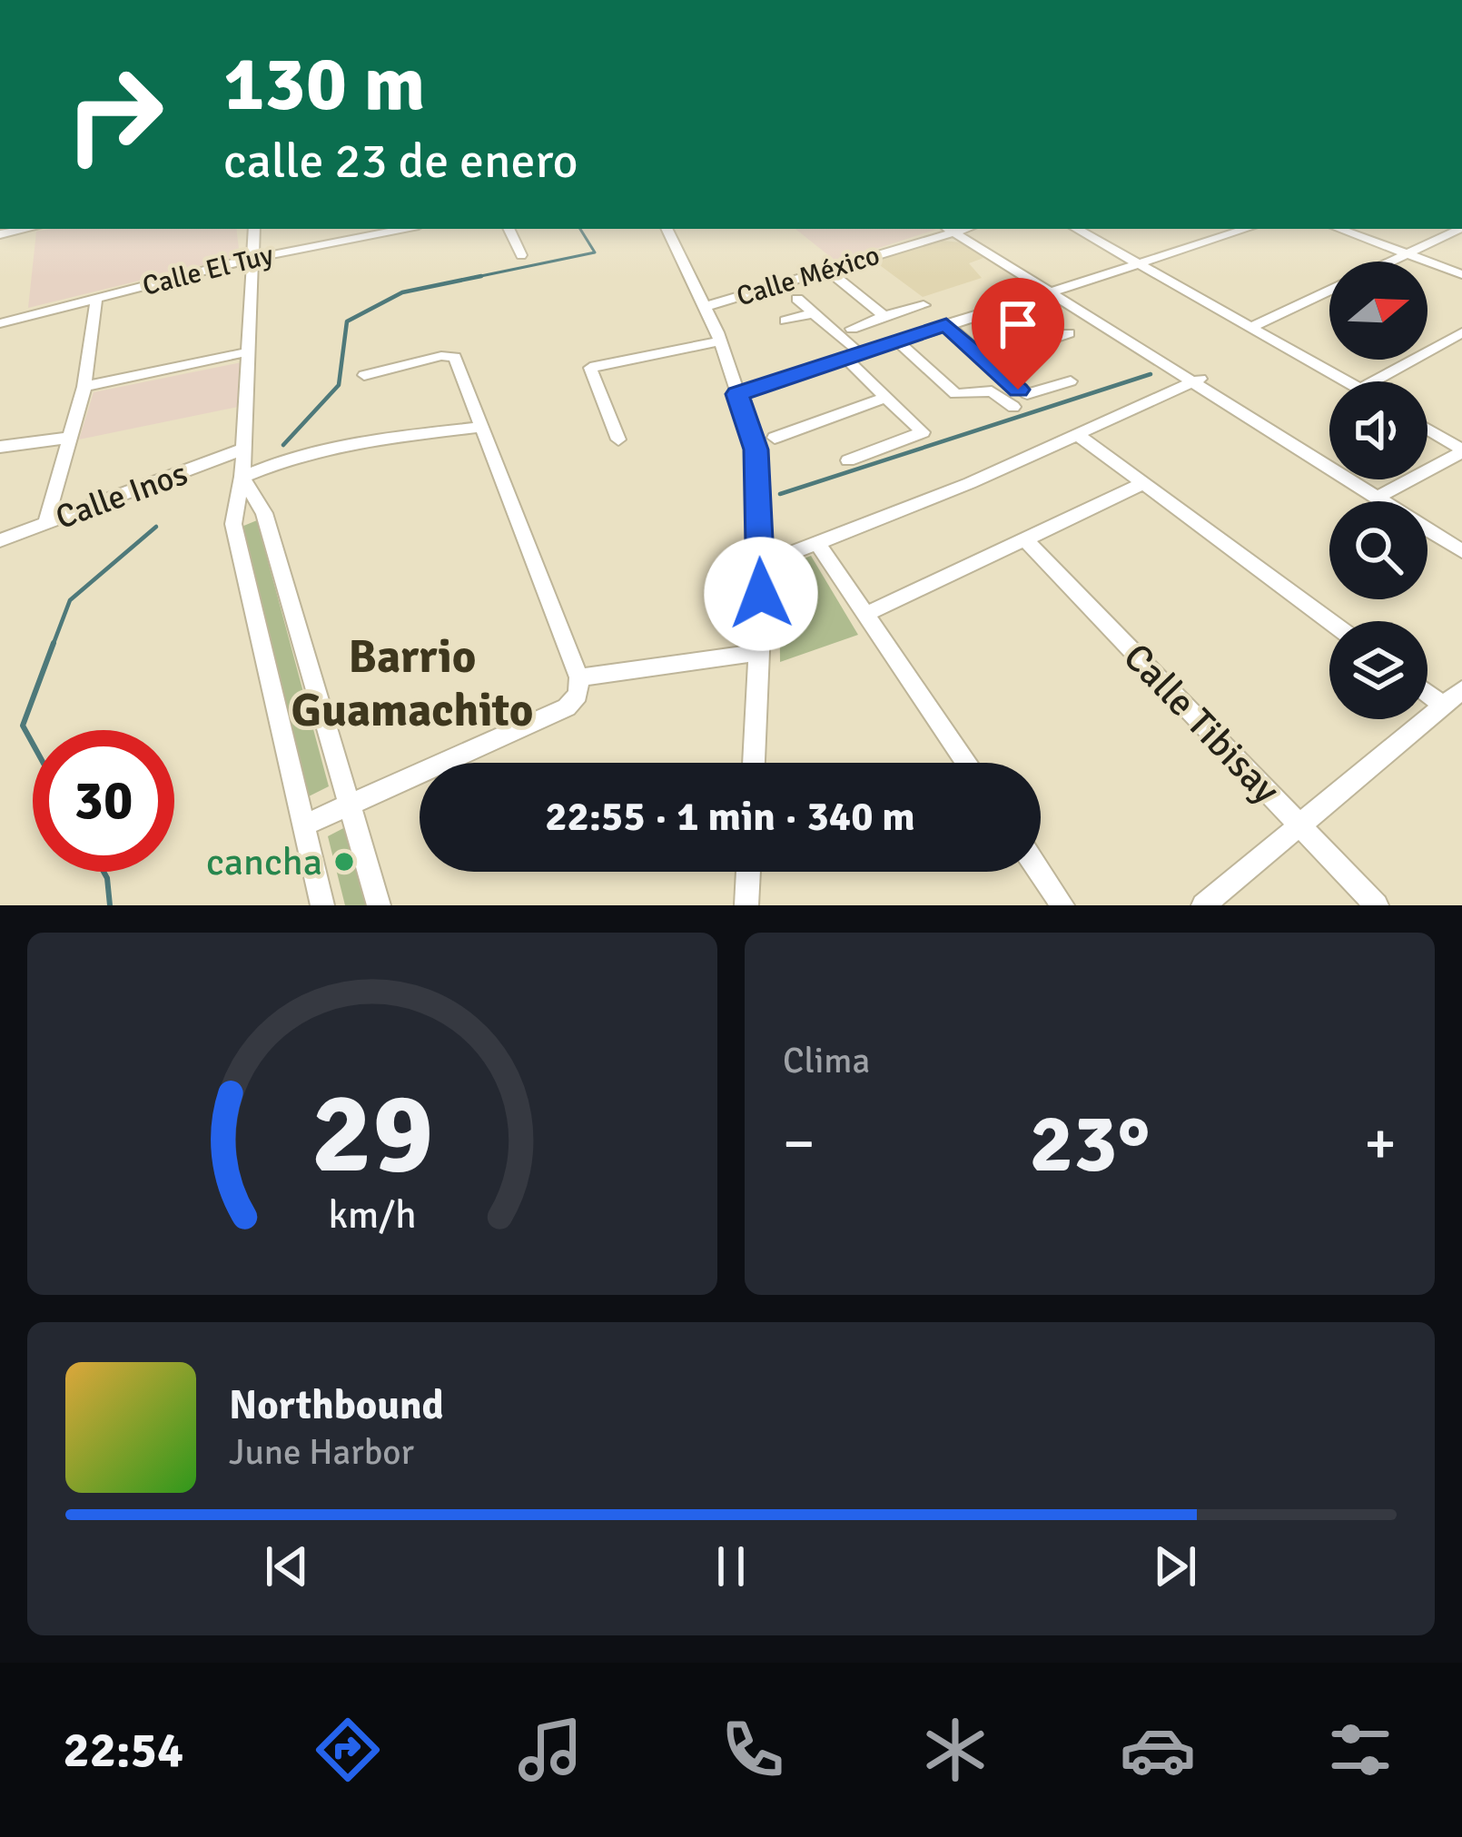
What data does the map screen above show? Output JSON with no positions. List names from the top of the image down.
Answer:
{
  "streets": {
    "street": [
      "Calle El Tuy",
      "Calle México",
      "Calle Inos",
      "Calle Tibisay"
    ]
  },
  "districts": ["Barrio Guamachito"],
  "places": ["cancha"],
  "north": "right",
  "page": {
    "turn": ["130 m", "calle 23 de enero"],
    "limit": "30",
    "trip": "22:55 · 1 min · 340 m",
    "tile": "Clima",
    "heat": ["−", "23°", "+"],
    "song": ["Northbound", "June Harbor"],
    "tabs": "22:54",
    "gauge": ["29", "km/h"]
  }
}
